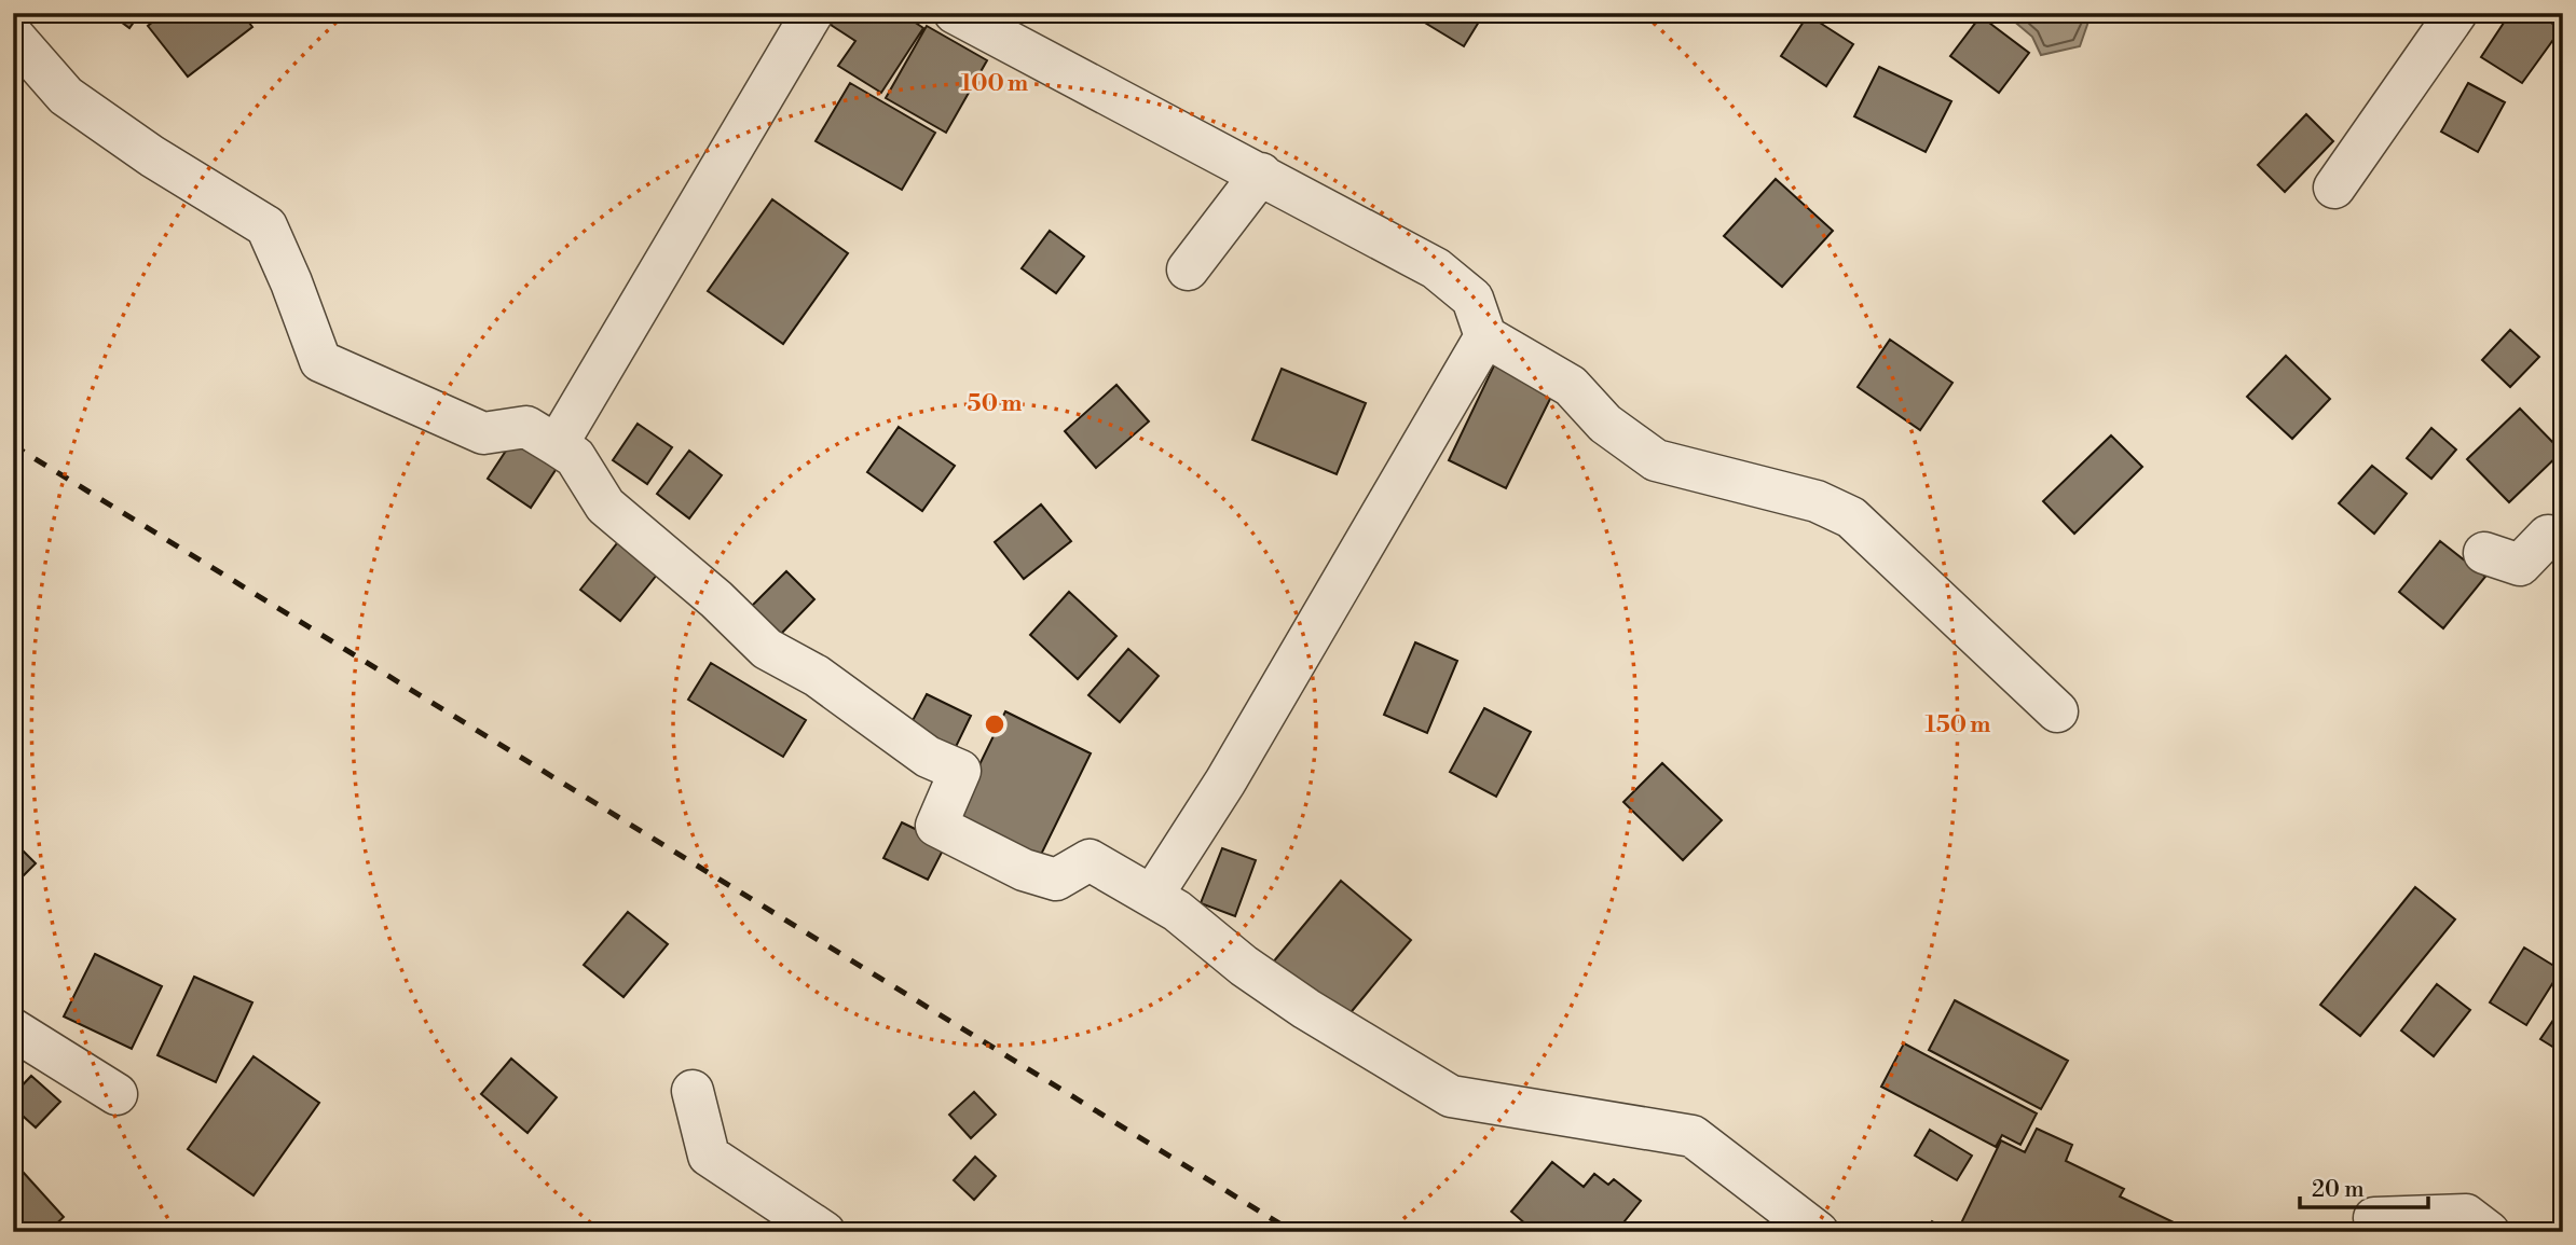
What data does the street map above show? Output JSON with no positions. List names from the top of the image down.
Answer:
{
  "scale_bar": "20 m",
  "rings": ["100 m", "50 m", "150 m"]
}
